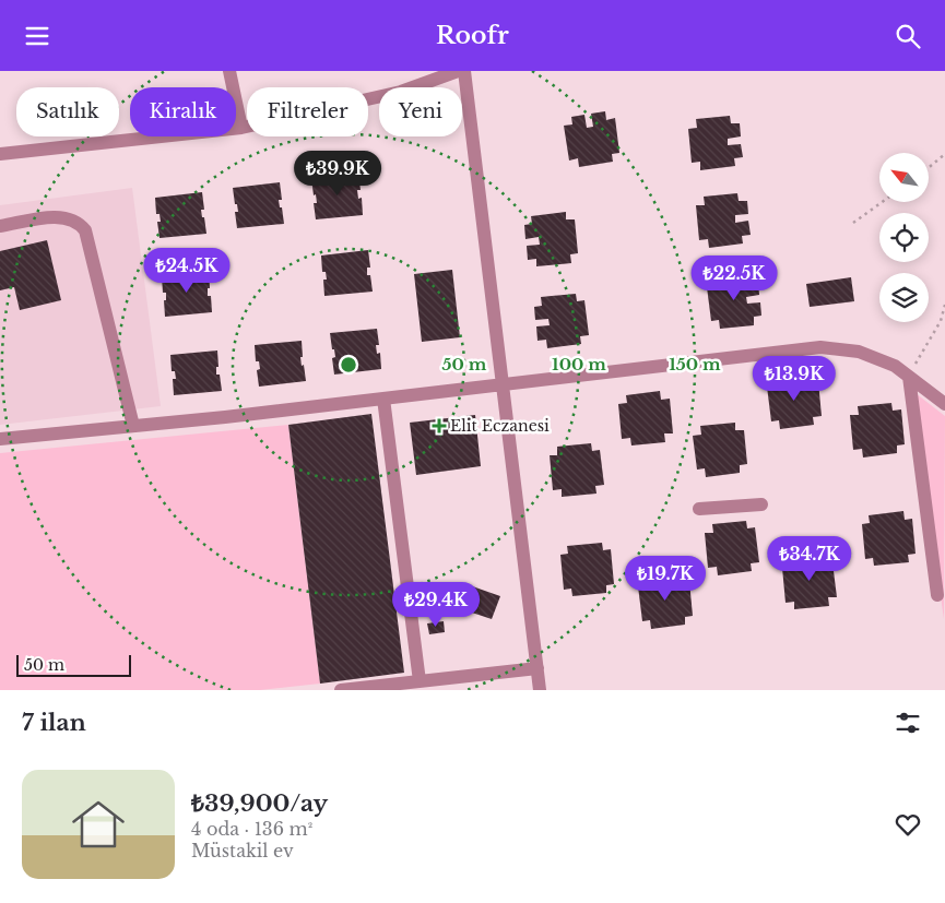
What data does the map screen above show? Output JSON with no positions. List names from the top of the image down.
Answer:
{
  "places": {
    "health": ["Elit Eczanesi"]
  },
  "scale_bar": "50 m",
  "north": "top left",
  "page": {
    "header": "Roofr",
    "chip": [
      "Satılık",
      "Kiralık",
      "Filtreler",
      "Yeni"
    ],
    "price": [
      "₺39.9K",
      "₺24.5K",
      "₺22.5K",
      "₺13.9K",
      "₺34.7K",
      "₺19.7K",
      "₺29.4K"
    ],
    "scale": "50 m",
    "heading": "7 ilan",
    "list": [
      {
        "name": "₺39,900/ay",
        "note": "4 oda · 136 m² · Müstakil ev"
      }
    ]
  },
  "rings": ["50 m", "100 m", "150 m"]
}
